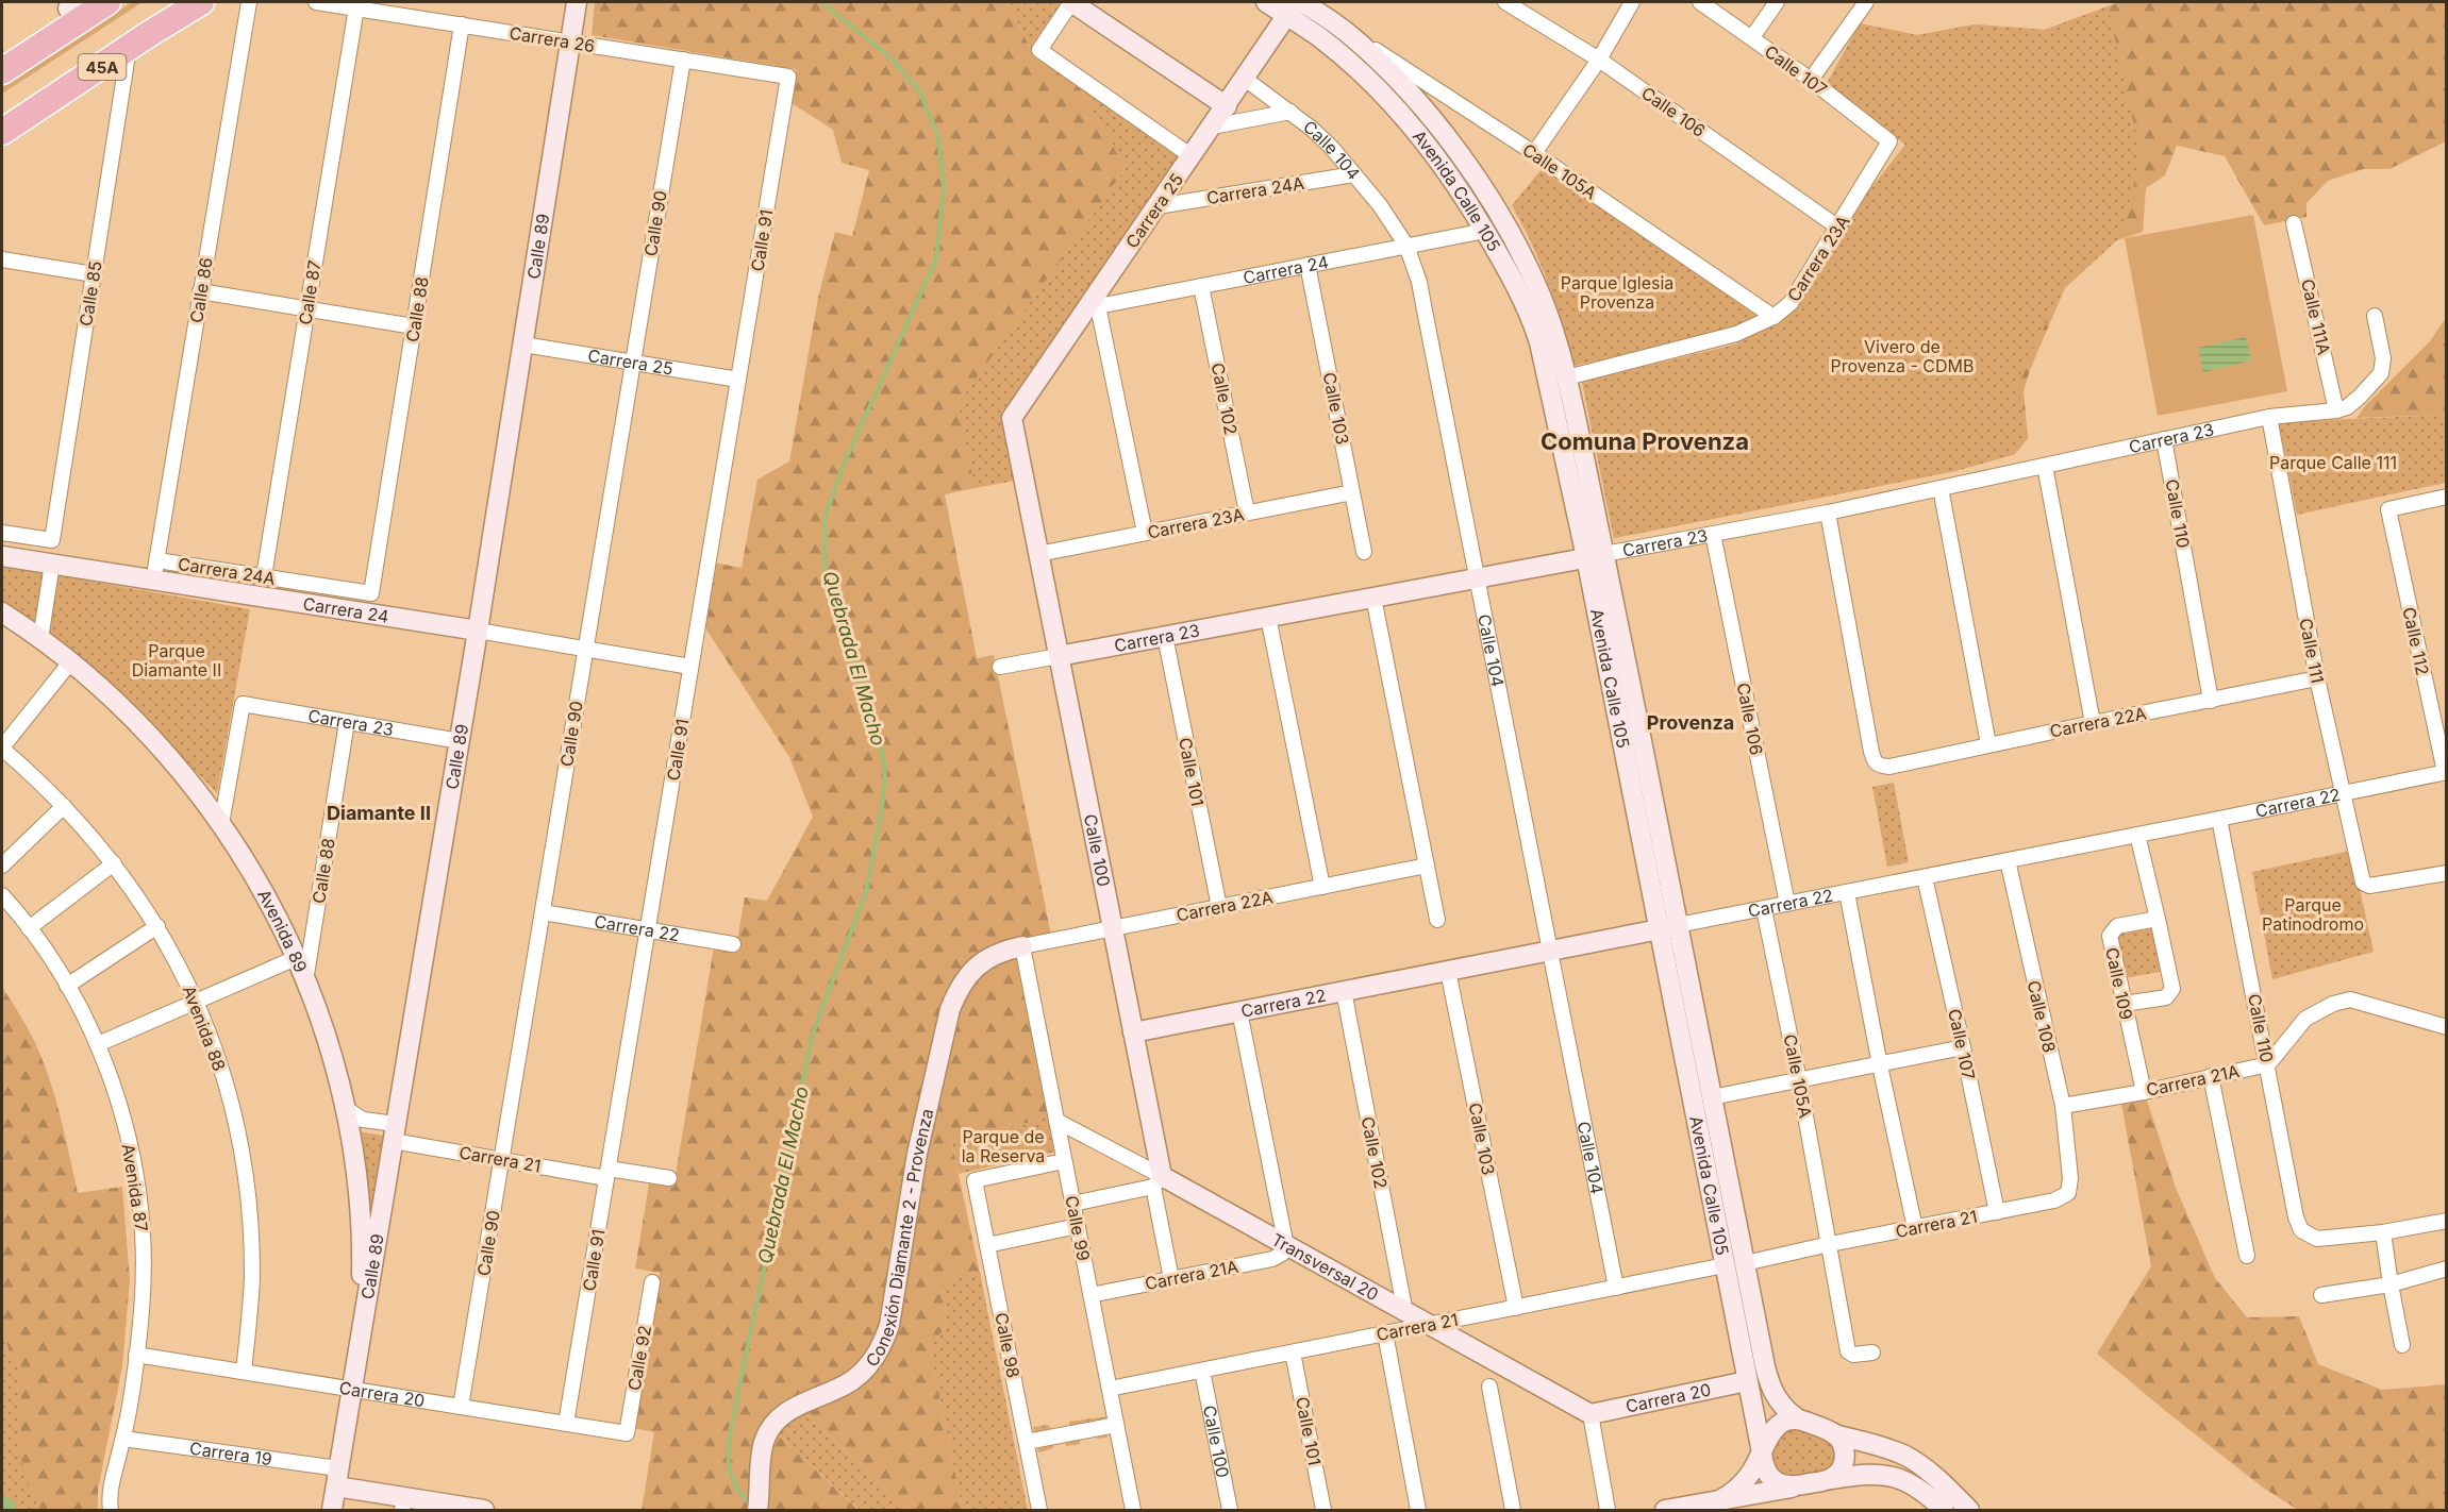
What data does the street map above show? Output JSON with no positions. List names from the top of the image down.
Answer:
{
  "streets": {
    "highway": ["45A"],
    "street": [
      "Carrera 26",
      "Calle 107",
      "Calle 106",
      "Calle 104",
      "Calle 105A",
      "Carrera 24A",
      "Avenida Calle 105",
      "Carrera 25",
      "Calle 90",
      "Calle 91",
      "Calle 89",
      "Carrera 23A",
      "Carrera 24",
      "Calle 86",
      "Calle 87",
      "Calle 85",
      "Calle 88",
      "Calle 111A",
      "Calle 102",
      "Calle 103",
      "Carrera 23",
      "Calle 110",
      "Calle 112",
      "Calle 111",
      "Carrera 22A",
      "Calle 101",
      "Carrera 22",
      "Calle 100",
      "Avenida 89",
      "Calle 109",
      "Calle 108",
      "Avenida 88",
      "Carrera 21A",
      "Carrera 21",
      "Avenida 87",
      "Calle 99",
      "Conexión Diamante 2 - Provenza",
      "Transversal 20",
      "Calle 98",
      "Calle 92",
      "Carrera 20",
      "Carrera 19"
    ]
  },
  "crossings": [
    ["Carrera 26", "Calle 90"],
    ["Carrera 26", "Calle 91"],
    ["Carrera 26", "Calle 89"],
    ["Carrera 26", "Calle 87"],
    ["Carrera 26", "Calle 88"],
    ["45A", "Calle 85"],
    ["Calle 107", "Carrera 23A"],
    ["Calle 107", "Carrera 22"],
    ["Calle 107", "Carrera 21"],
    ["Calle 106", "Carrera 23A"],
    ["Calle 106", "Carrera 23"],
    ["Calle 106", "Carrera 22"],
    ["Calle 104", "Carrera 24A"],
    ["Calle 104", "Carrera 25"],
    ["Calle 104", "Carrera 24"],
    ["Calle 104", "Carrera 23"],
    ["Calle 104", "Carrera 22"],
    ["Calle 104", "Carrera 21"],
    ["Calle 105A", "Avenida Calle 105"],
    ["Calle 105A", "Carrera 23A"],
    ["Calle 105A", "Carrera 22"],
    ["Calle 105A", "Carrera 21"],
    ["Carrera 24A", "Carrera 25"],
    ["Carrera 24A", "Calle 86"],
    ["Carrera 24A", "Calle 87"],
    ["Carrera 24A", "Calle 88"],
    ["Avenida Calle 105", "Carrera 25"],
    ["Avenida Calle 105", "Carrera 23A"],
    ["Avenida Calle 105", "Carrera 24"],
    ["Avenida Calle 105", "Carrera 23"],
    ["Avenida Calle 105", "Carrera 22"],
    ["Avenida Calle 105", "Carrera 21"],
    ["Avenida Calle 105", "Carrera 20"],
    ["Carrera 25", "Calle 90"],
    ["Carrera 25", "Calle 91"],
    ["Carrera 25", "Calle 89"],
    ["Carrera 25", "Carrera 24"],
    ["Carrera 25", "Calle 100"],
    ["Calle 90", "Carrera 24"],
    ["Calle 90", "Carrera 22"],
    ["Calle 90", "Carrera 21"],
    ["Calle 90", "Carrera 20"],
    ["Calle 91", "Carrera 24"],
    ["Calle 91", "Carrera 22"],
    ["Calle 91", "Carrera 21"],
    ["Calle 91", "Carrera 20"],
    ["Calle 89", "Carrera 24"],
    ["Calle 89", "Carrera 23"],
    ["Calle 89", "Avenida 89"],
    ["Calle 89", "Carrera 21"],
    ["Calle 89", "Carrera 20"],
    ["Calle 89", "Carrera 19"],
    ["Carrera 23A", "Calle 102"],
    ["Carrera 23A", "Calle 103"],
    ["Carrera 23A", "Calle 100"],
    ["Carrera 24", "Calle 86"],
    ["Carrera 24", "Calle 102"],
    ["Carrera 24", "Calle 103"],
    ["Calle 88", "Carrera 23"],
    ["Calle 88", "Avenida 89"],
    ["Calle 111A", "Carrera 23"],
    ["Calle 102", "Carrera 22"],
    ["Calle 102", "Transversal 20"],
    ["Calle 103", "Carrera 22"],
    ["Calle 103", "Carrera 21"],
    ["Carrera 23", "Calle 110"],
    ["Carrera 23", "Calle 111"],
    ["Carrera 23", "Carrera 22A"],
    ["Carrera 23", "Calle 101"],
    ["Carrera 23", "Calle 100"],
    ["Carrera 23", "Avenida 89"],
    ["Calle 110", "Carrera 22A"],
    ["Calle 110", "Carrera 22"],
    ["Calle 110", "Carrera 21A"],
    ["Calle 112", "Carrera 22"],
    ["Calle 111", "Carrera 22A"],
    ["Calle 111", "Carrera 22"],
    ["Carrera 22A", "Calle 101"],
    ["Carrera 22A", "Calle 100"],
    ["Carrera 22A", "Calle 99"],
    ["Carrera 22A", "Conexión Diamante 2 - Provenza"],
    ["Calle 101", "Carrera 21"],
    ["Carrera 22", "Calle 100"],
    ["Carrera 22", "Calle 108"],
    ["Calle 100", "Carrera 21A"],
    ["Calle 100", "Carrera 21"],
    ["Calle 100", "Transversal 20"],
    ["Avenida 89", "Carrera 21"],
    ["Calle 109", "Carrera 21A"],
    ["Calle 108", "Carrera 21A"],
    ["Calle 108", "Carrera 21"],
    ["Avenida 88", "Carrera 20"],
    ["Carrera 21A", "Calle 99"],
    ["Carrera 21A", "Transversal 20"],
    ["Carrera 21", "Calle 99"],
    ["Carrera 21", "Transversal 20"],
    ["Avenida 87", "Carrera 20"],
    ["Avenida 87", "Carrera 19"],
    ["Calle 99", "Conexión Diamante 2 - Provenza"],
    ["Calle 99", "Transversal 20"],
    ["Calle 99", "Calle 98"],
    ["Transversal 20", "Carrera 20"],
    ["Calle 92", "Carrera 20"]
  ],
  "districts": ["Comuna Provenza", "Provenza", "Diamante II"],
  "water": ["Quebrada El Macho"],
  "parks": [
    "Parque Iglesia Provenza",
    "Vivero de Provenza - CDMB",
    "Parque Calle 111",
    "Parque Diamante II",
    "Parque Patinodromo",
    "Parque de la Reserva"
  ]
}
